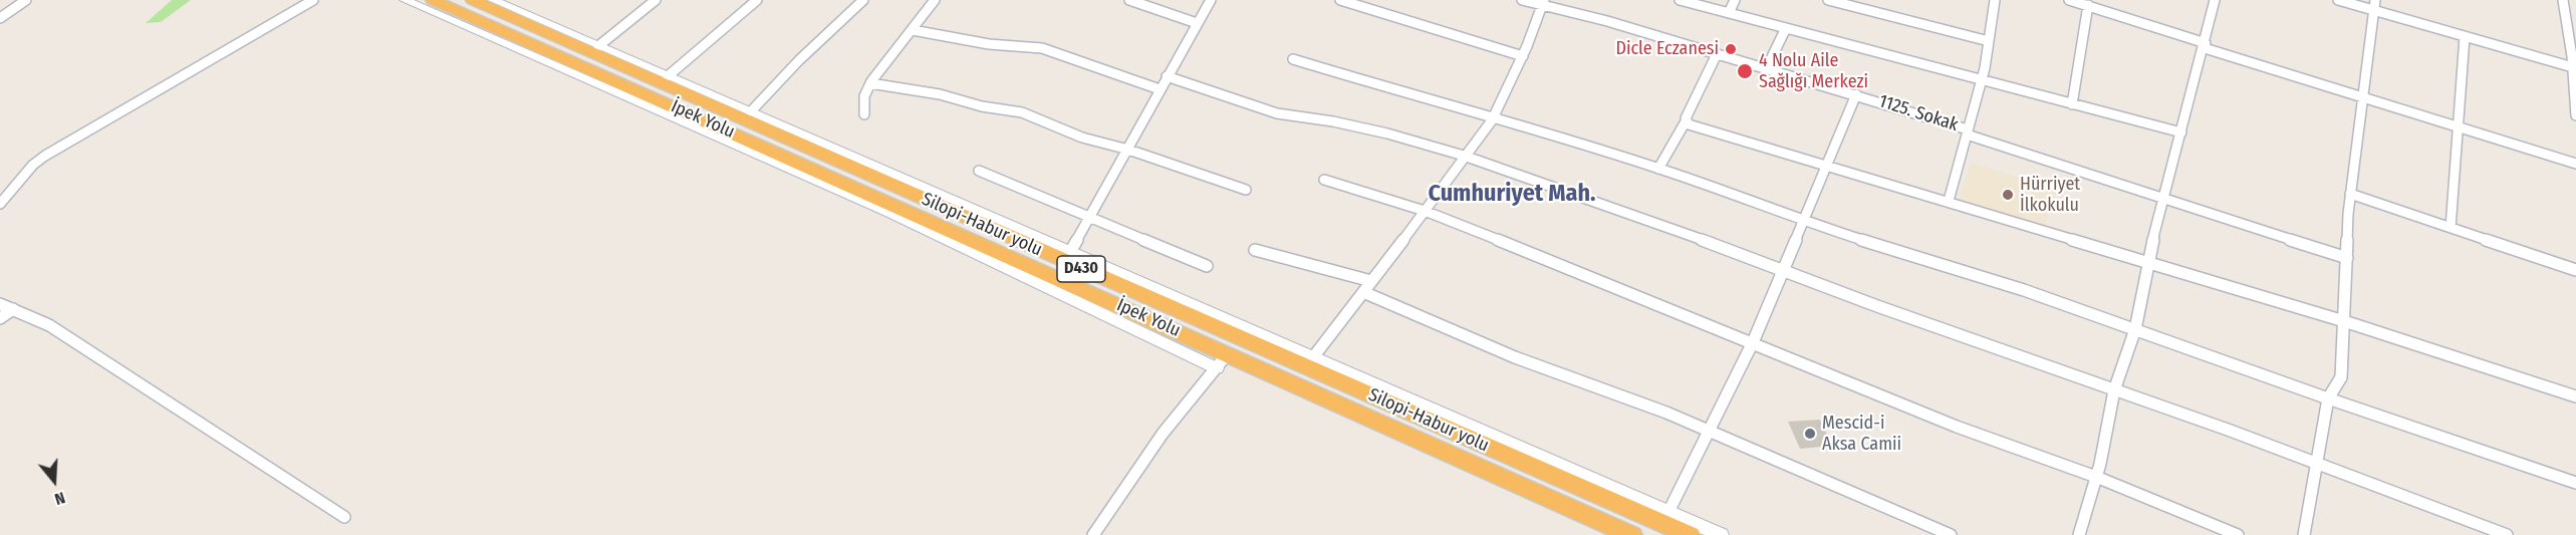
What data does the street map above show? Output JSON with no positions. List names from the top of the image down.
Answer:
{
  "streets": {
    "highway": ["İpek Yolu", "Silopi-Habur yolu", "D430"],
    "street": ["1125. Sokak"]
  },
  "districts": ["Cumhuriyet Mah."],
  "places": [
    "Dicle Eczanesi",
    "4 Nolu Aile Sağlığı Merkezi",
    "Hürriyet İlkokulu",
    "Mescid-i Aksa Camii"
  ],
  "north": "bottom"
}
